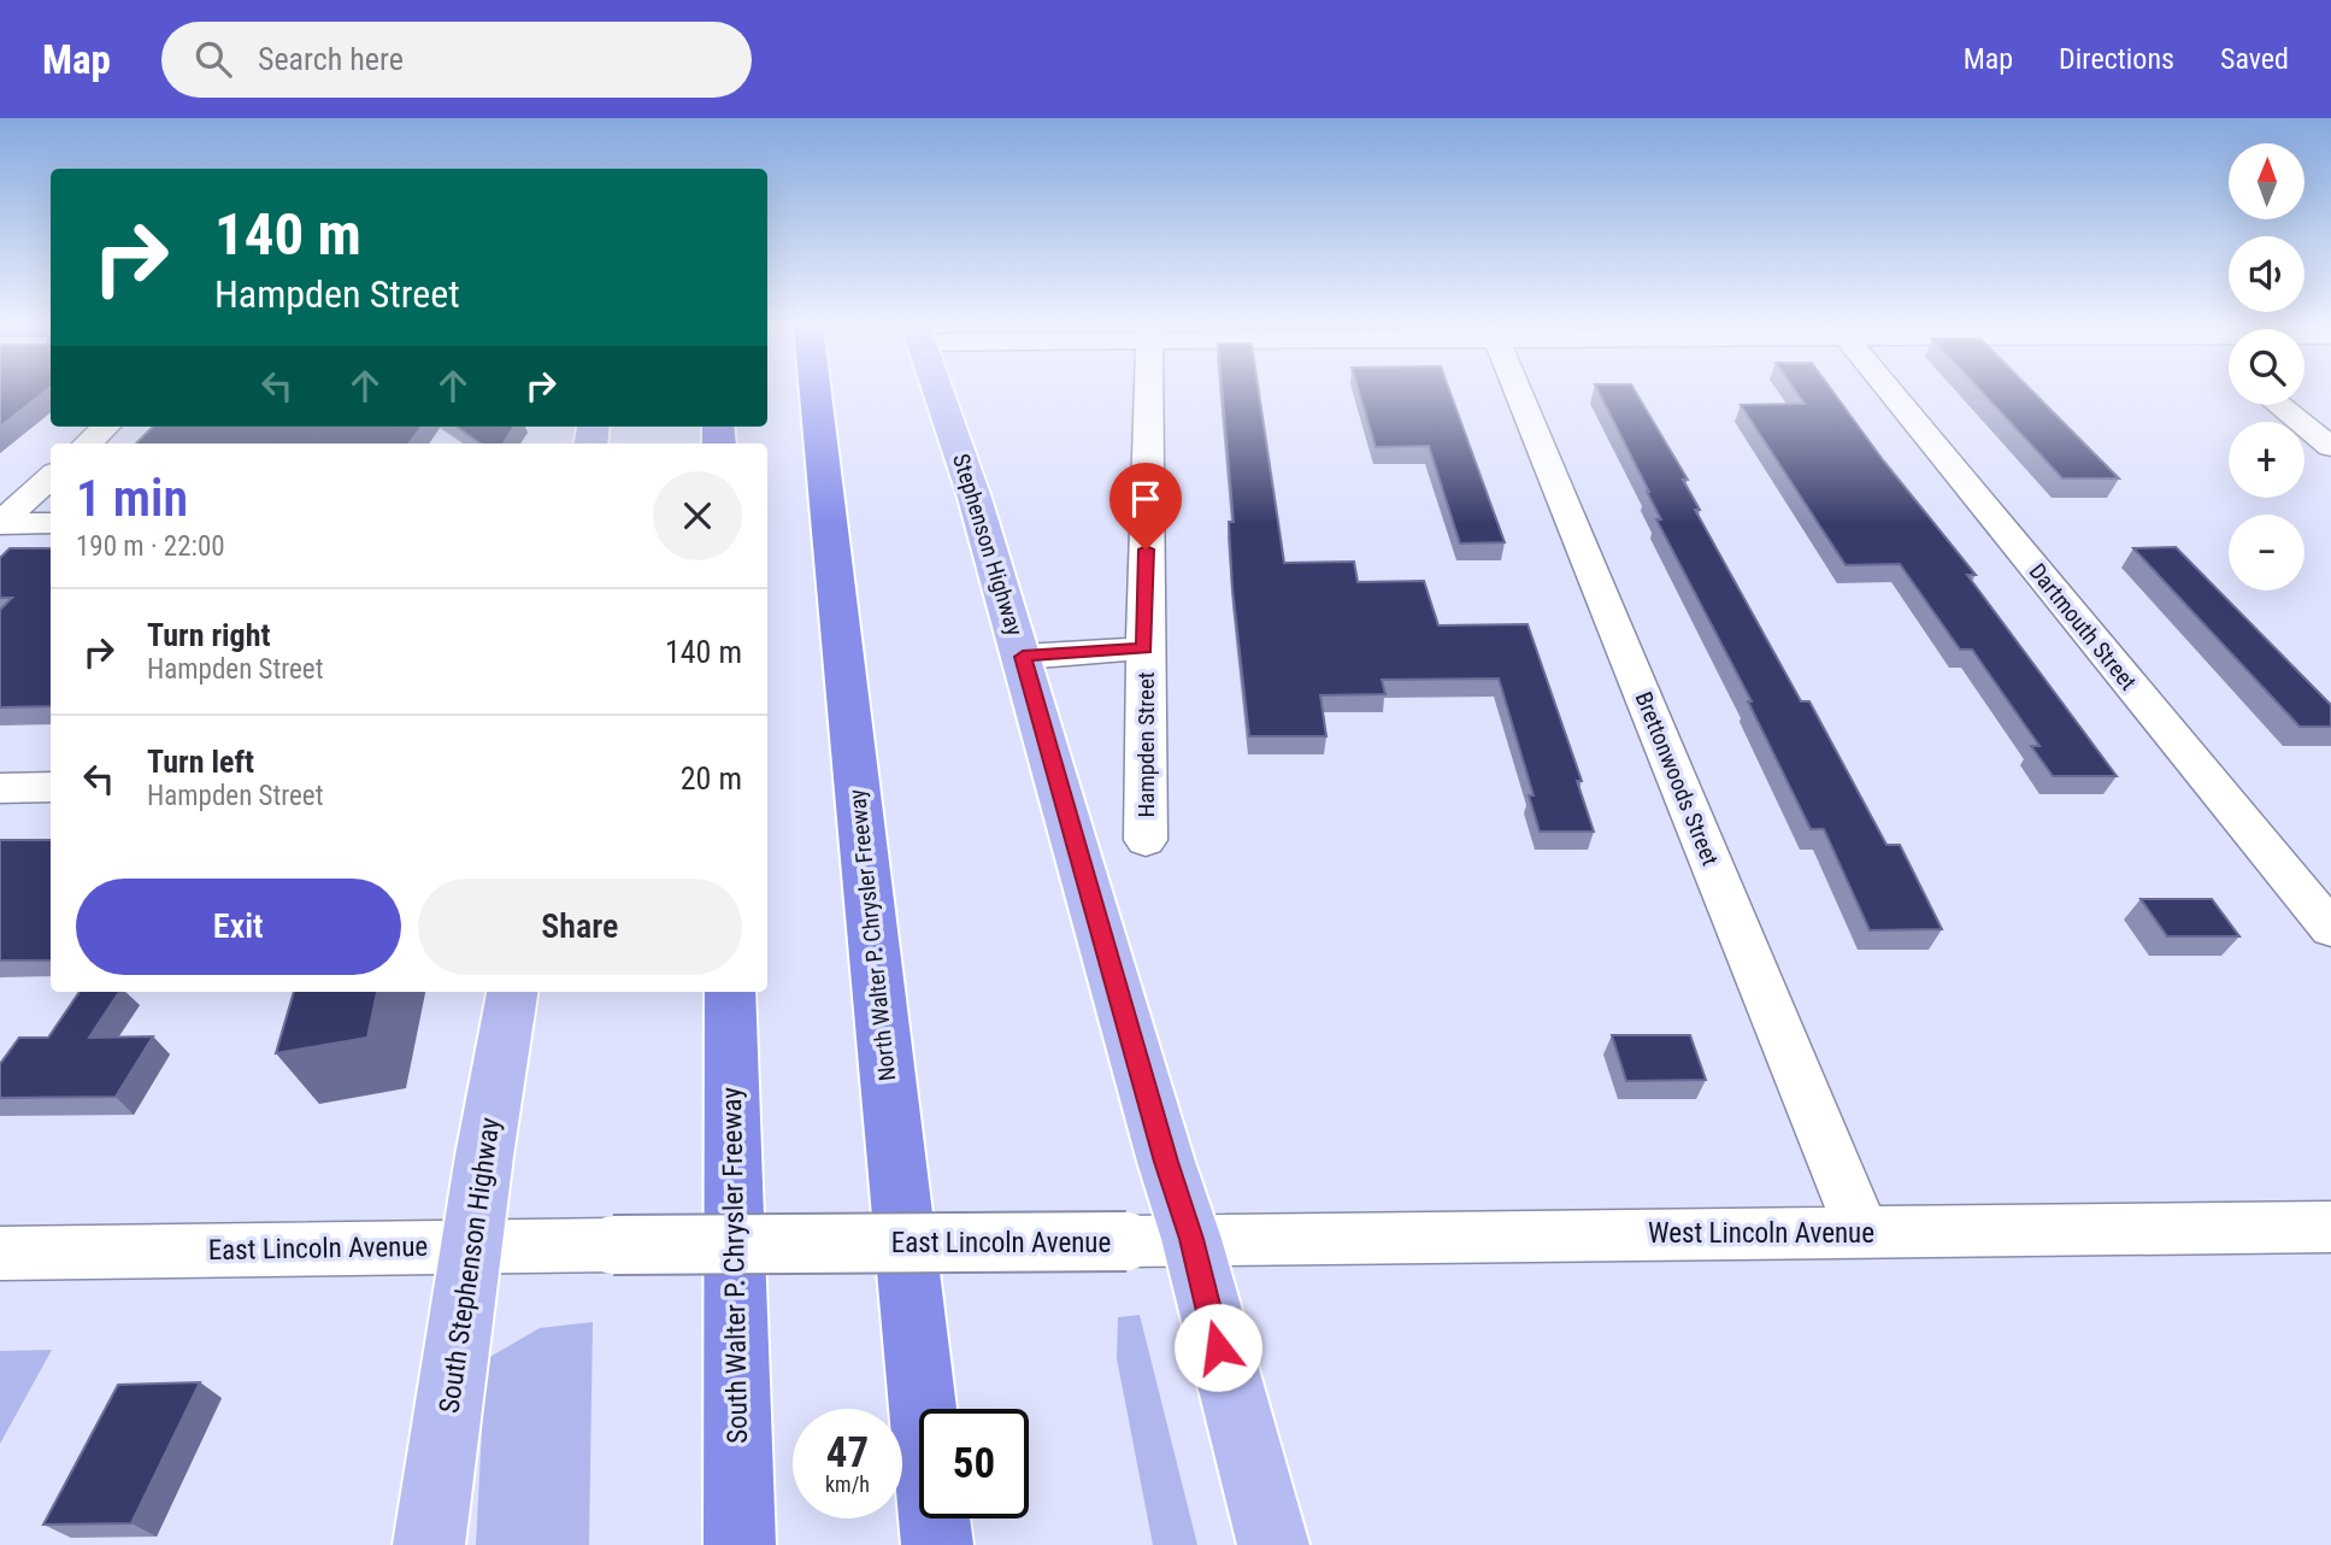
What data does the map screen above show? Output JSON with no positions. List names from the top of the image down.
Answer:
{
  "streets": {
    "highway": ["North Walter P. Chrysler Freeway", "South Walter P. Chrysler Freeway"],
    "main road": ["Stephenson Highway", "South Stephenson Highway"],
    "street": [
      "Dartmouth Street",
      "Hampden Street",
      "Brettonwoods Street",
      "West Lincoln Avenue",
      "East Lincoln Avenue"
    ]
  },
  "crossings": [
    ["Stephenson Highway", "Hampden Street"],
    ["Stephenson Highway", "West Lincoln Avenue"],
    ["Stephenson Highway", "East Lincoln Avenue"],
    ["Brettonwoods Street", "West Lincoln Avenue"],
    ["West Lincoln Avenue", "East Lincoln Avenue"],
    ["East Lincoln Avenue", "South Stephenson Highway"]
  ],
  "north": "top",
  "page": {
    "header": "Map",
    "search": "Search here",
    "nav": ["Map", "Directions", "Saved"],
    "map_buttons": ["+", "−"],
    "turn": ["140 m", "Hampden Street"],
    "heading": ["1 min", "190 m · 22:00"],
    "list": [
      {
        "name": "Turn right",
        "note": "Hampden Street",
        "value": "140 m"
      },
      {
        "name": "Turn left",
        "note": "Hampden Street",
        "value": "20 m"
      }
    ],
    "buttons": ["Exit", "Share"],
    "speed": "47 km/h",
    "limit": "50"
  }
}
